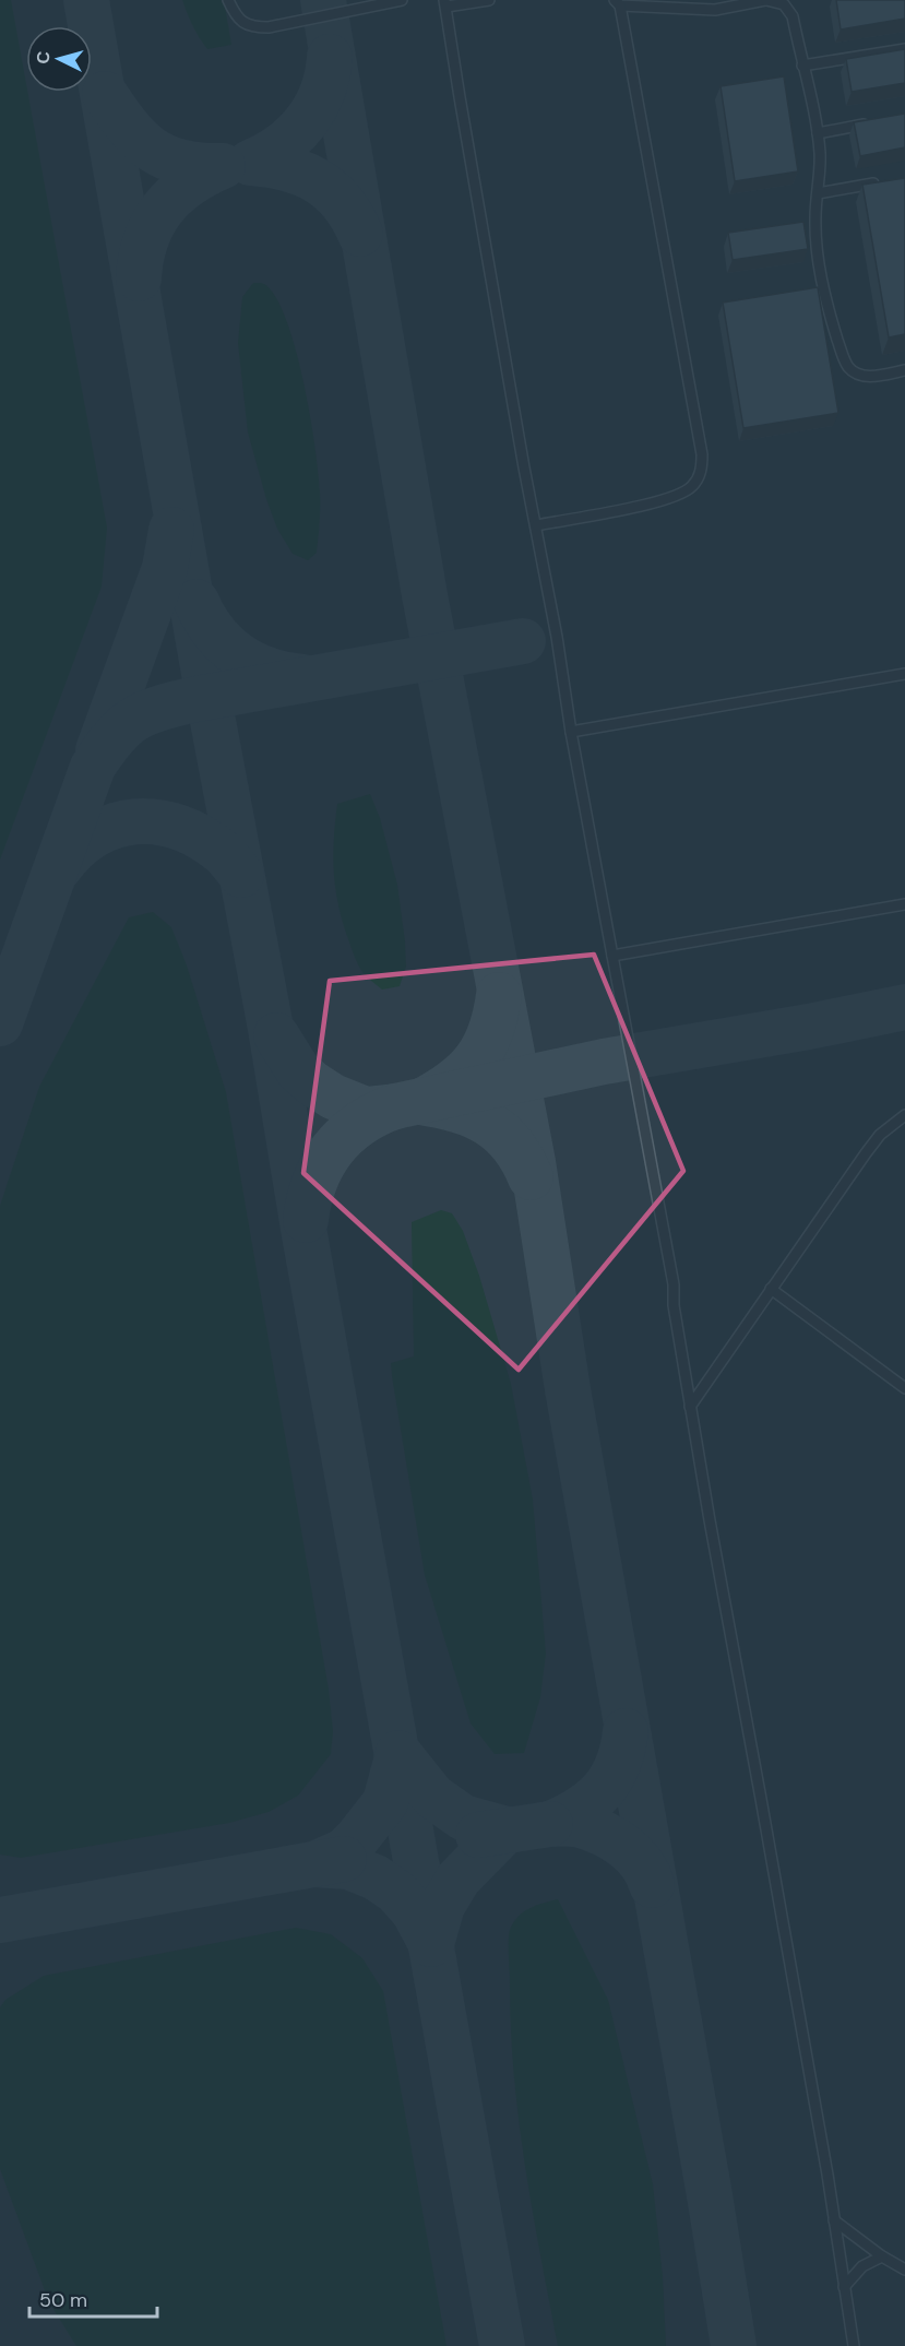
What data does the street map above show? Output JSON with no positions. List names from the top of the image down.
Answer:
{
  "scale_bar": "50 m",
  "north": "left"
}
